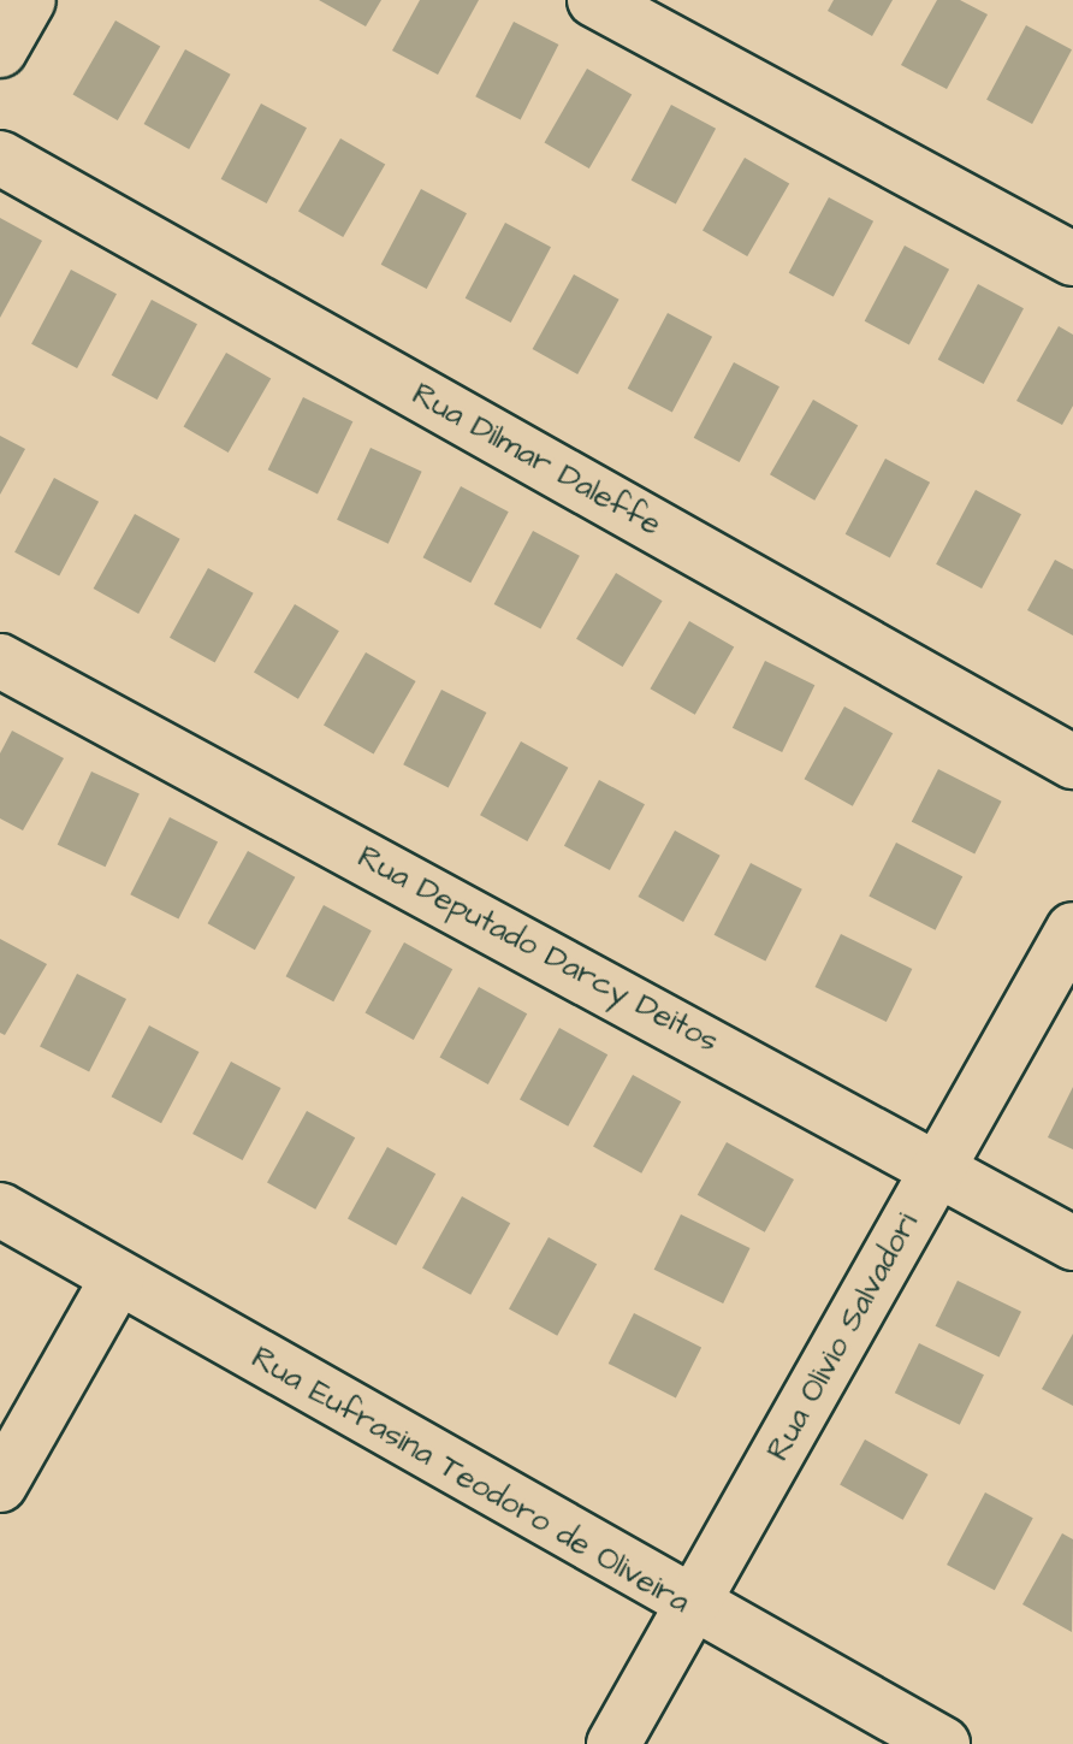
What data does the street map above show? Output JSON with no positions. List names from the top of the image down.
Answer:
{
  "streets": {
    "street": [
      "Rua Dilmar Daleffe",
      "Rua Deputado Darcy Deitos",
      "Rua Olivio Salvadori",
      "Rua Eufrasina Teodoro de Oliveira"
    ]
  },
  "crossings": [
    ["Rua Deputado Darcy Deitos", "Rua Olivio Salvadori"],
    ["Rua Olivio Salvadori", "Rua Eufrasina Teodoro de Oliveira"]
  ]
}
